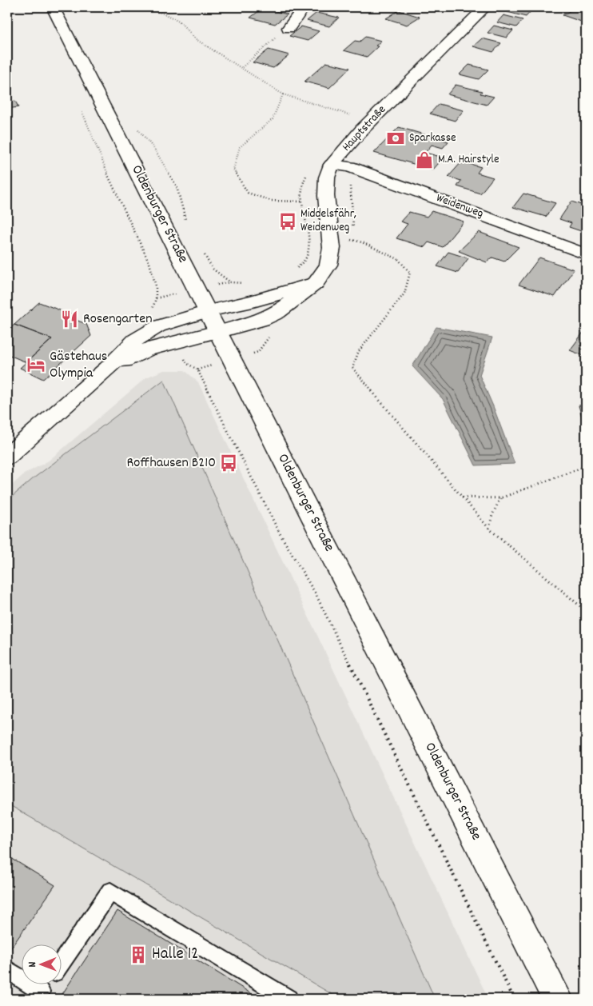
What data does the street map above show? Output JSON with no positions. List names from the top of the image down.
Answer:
{
  "streets": {
    "street": ["Hauptstraße", "Weidenweg", "Oldenburger Straße"]
  },
  "crossings": [
    ["Hauptstraße", "Weidenweg"],
    ["Hauptstraße", "Oldenburger Straße"]
  ],
  "places": {
    "bank": ["Sparkasse"],
    "shop": ["M.A. Hairstyle"],
    "bus stop": ["Middelsfähr, Weidenweg", "Roffhausen B210"],
    "restaurant": ["Rosengarten"],
    "hotel": ["Gästehaus Olympia"],
    "building": ["Halle 12"]
  },
  "north": "left"
}
